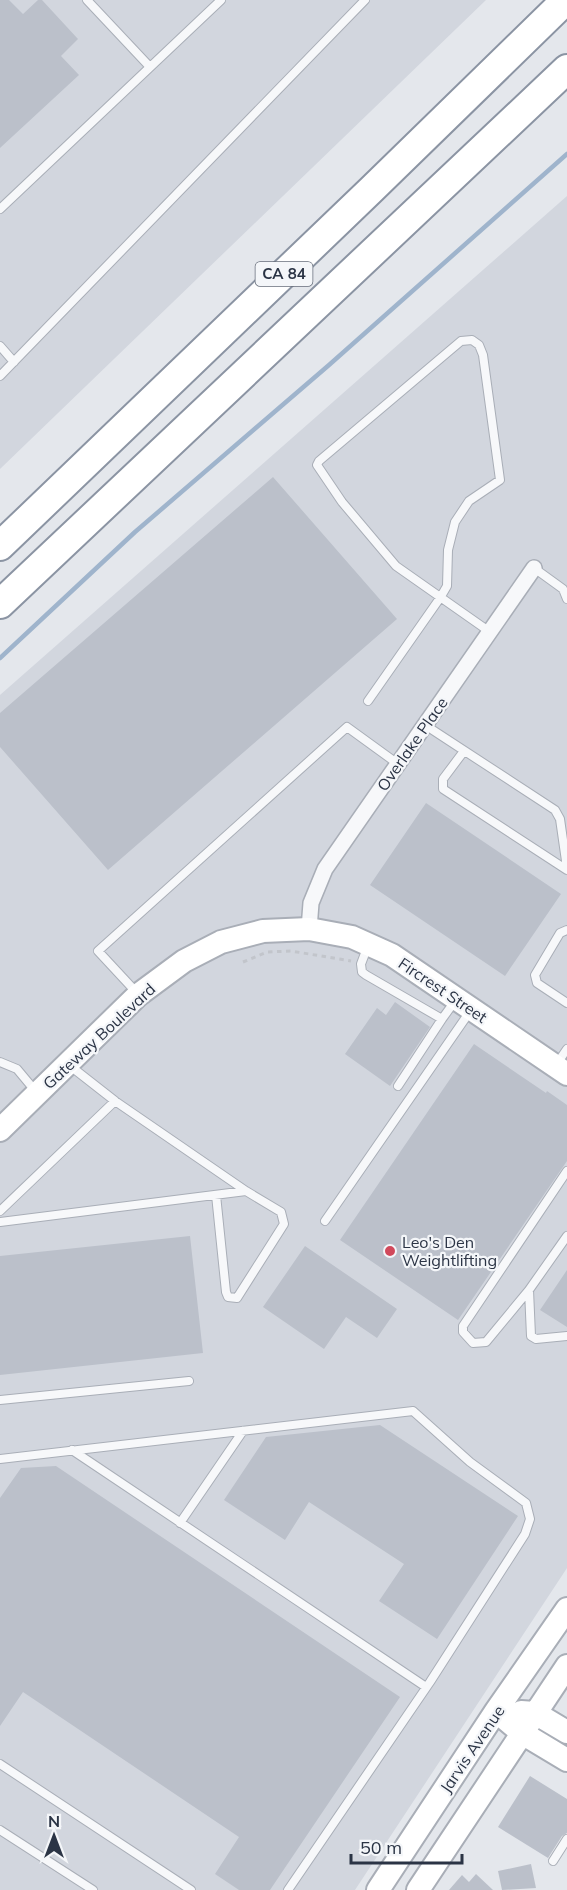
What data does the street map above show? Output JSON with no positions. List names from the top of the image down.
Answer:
{
  "streets": {
    "highway": ["CA 84"],
    "street": [
      "Overlake Place",
      "Fircrest Street",
      "Gateway Boulevard",
      "Jarvis Avenue"
    ]
  },
  "crossings": [
    ["Overlake Place", "Fircrest Street"],
    ["Overlake Place", "Gateway Boulevard"],
    ["Fircrest Street", "Gateway Boulevard"]
  ],
  "places": ["Leo's Den Weightlifting"],
  "scale_bar": "50 m",
  "north": "top"
}
